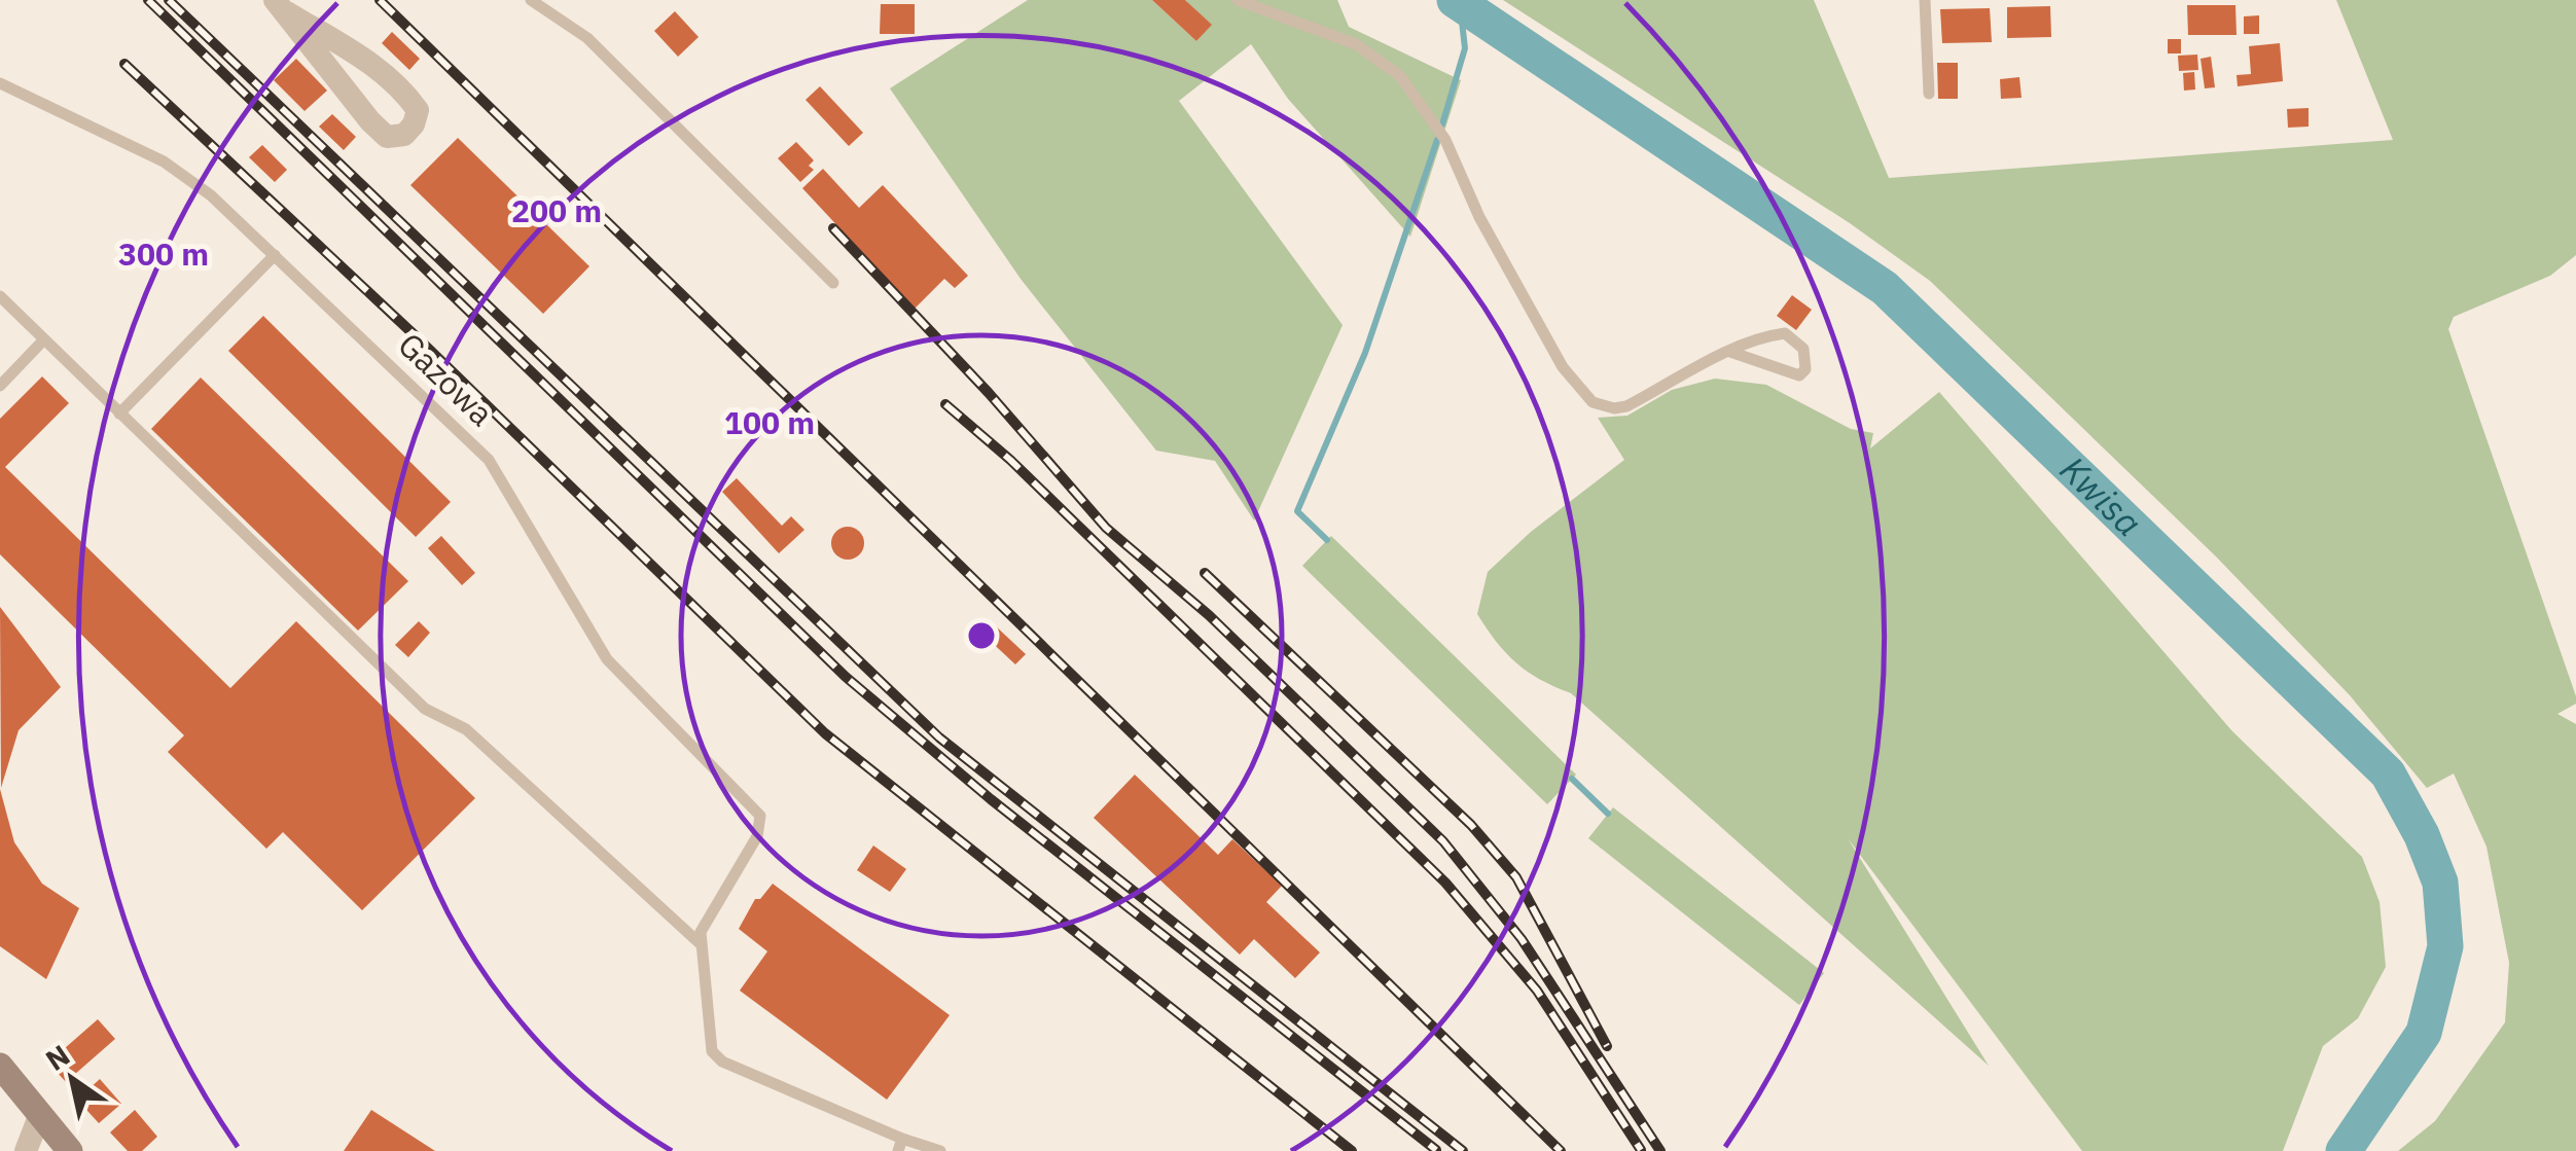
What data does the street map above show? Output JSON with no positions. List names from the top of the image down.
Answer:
{
  "streets": {
    "lane": ["Gazowa"]
  },
  "water": ["Kwisa"],
  "north": "top left",
  "rings": ["200 m", "300 m", "100 m"]
}
